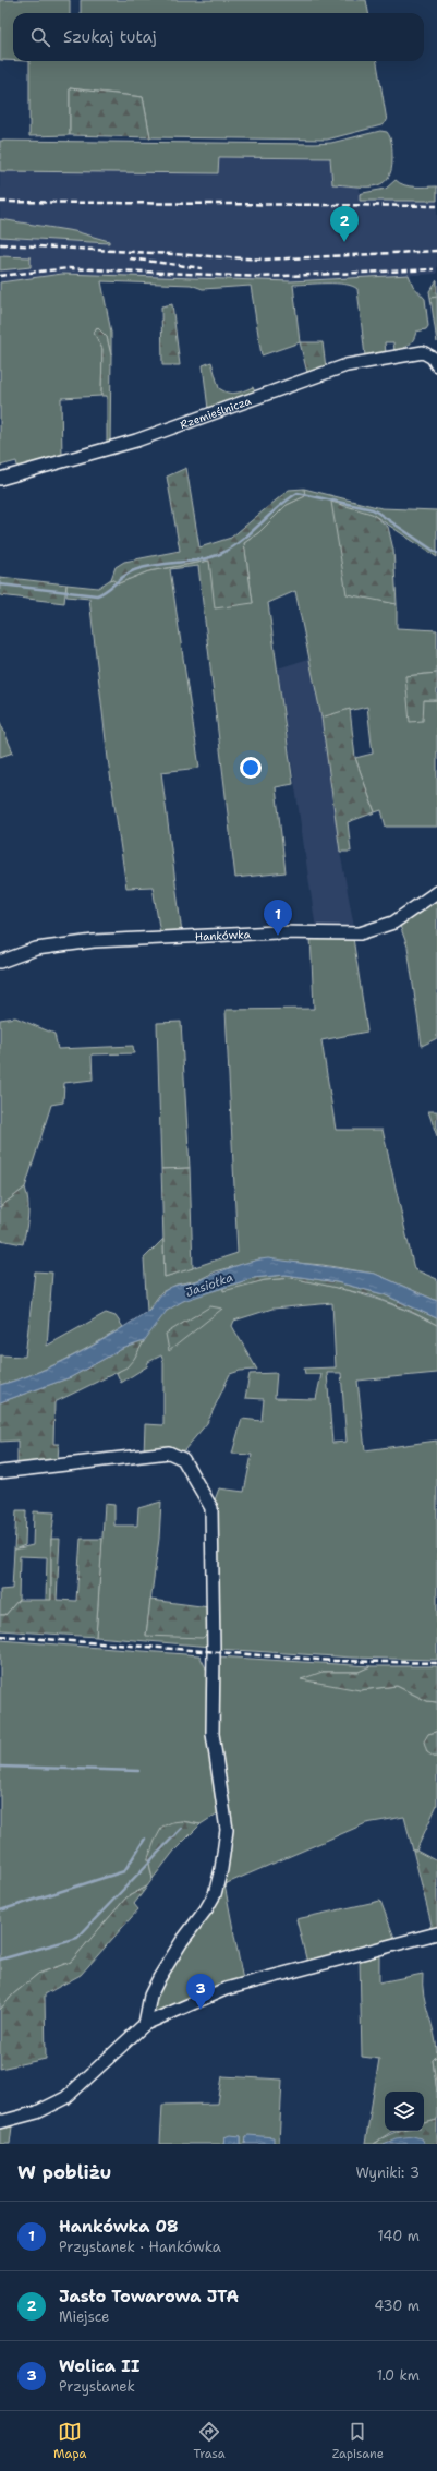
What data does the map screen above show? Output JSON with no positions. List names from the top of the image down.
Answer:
{
  "streets": {
    "street": ["Rzemieślnicza", "Hankówka"]
  },
  "water": ["Jasiołka"],
  "page": {
    "search": "Szukaj tutaj",
    "pins": ["2", "1", "3"],
    "heading": ["W pobliżu", "Wyniki: 3"],
    "list": [
      {
        "mark": "1",
        "name": "Hankówka 08",
        "note": "Przystanek · Hankówka",
        "value": "140 m"
      },
      {
        "mark": "2",
        "name": "Jasło Towarowa JTA",
        "note": "Miejsce",
        "value": "430 m"
      },
      {
        "mark": "3",
        "name": "Wolica II",
        "note": "Przystanek",
        "value": "1.0 km"
      }
    ],
    "nav": ["Mapa", "Trasa", "Zapisane"]
  }
}
